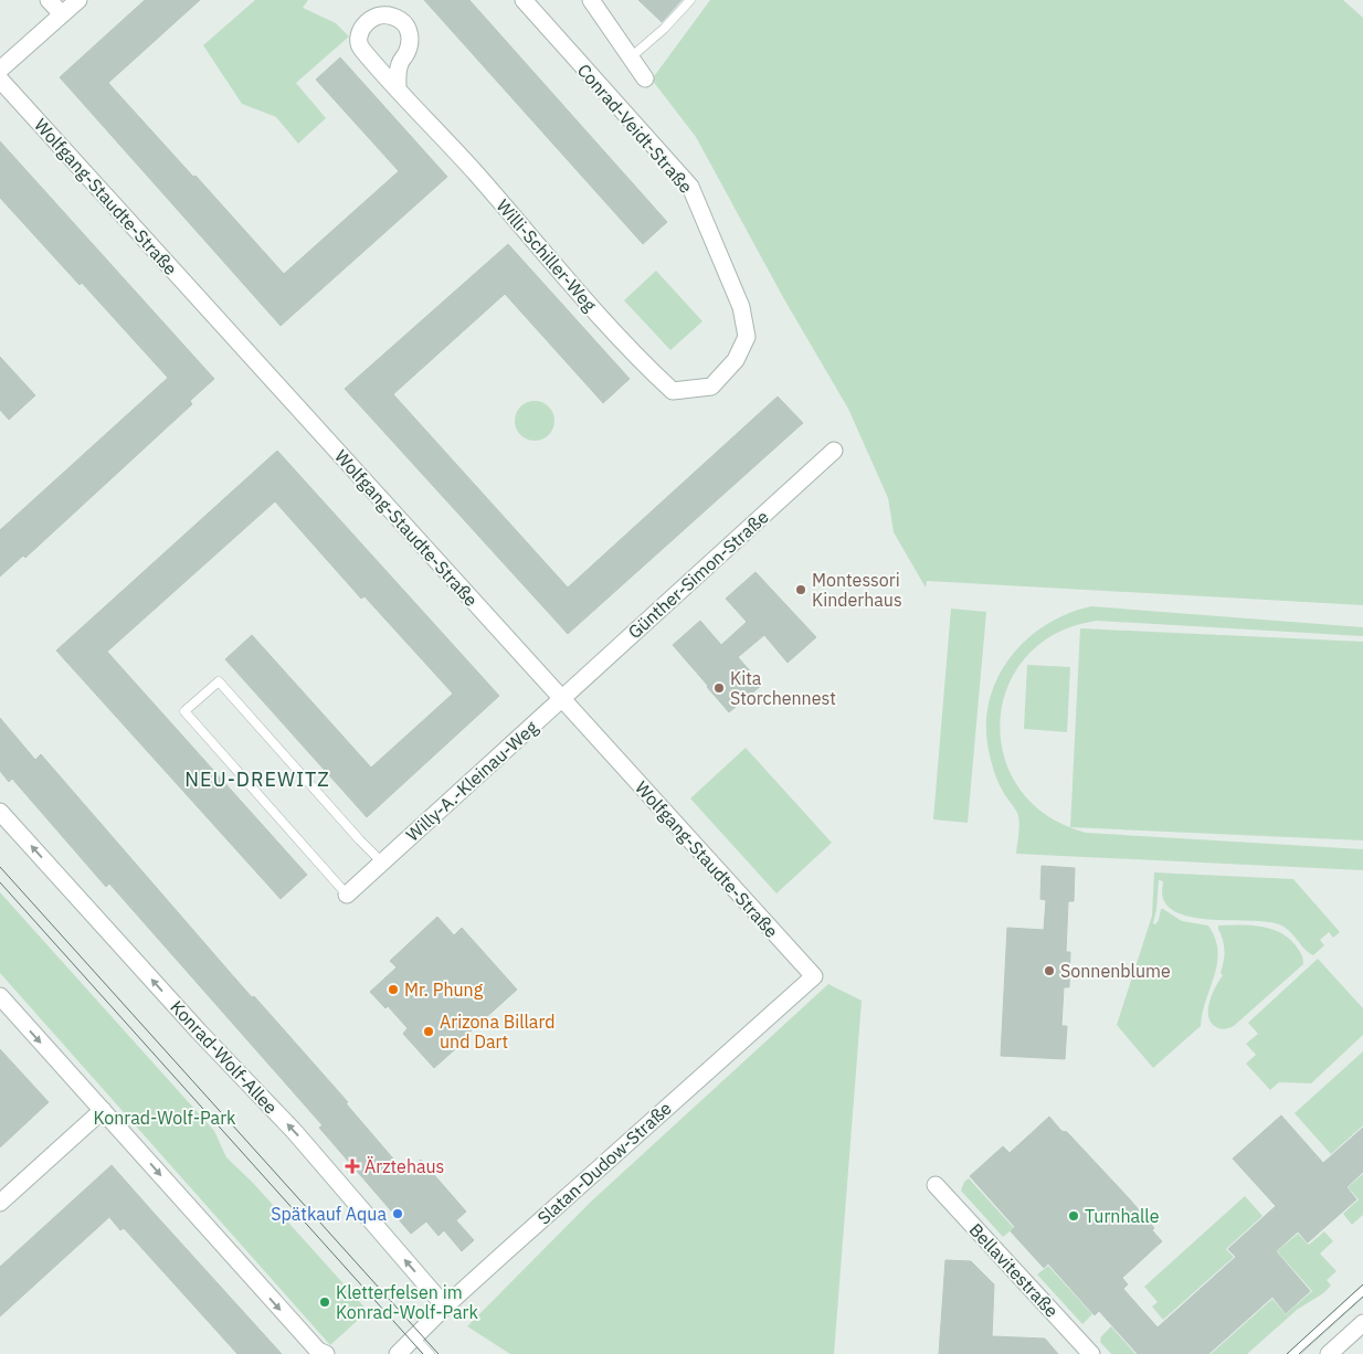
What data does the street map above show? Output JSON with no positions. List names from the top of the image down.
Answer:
{
  "streets": {
    "street": [
      "Conrad-Veidt-Straße",
      "Wolfgang-Staudte-Straße",
      "Willi-Schiller-Weg",
      "Günther-Simon-Straße",
      "Willy-A.-Kleinau-Weg",
      "Konrad-Wolf-Allee",
      "Slatan-Dudow-Straße",
      "Bellavitestraße"
    ]
  },
  "crossings": [
    ["Conrad-Veidt-Straße", "Willi-Schiller-Weg"],
    ["Wolfgang-Staudte-Straße", "Günther-Simon-Straße"],
    ["Wolfgang-Staudte-Straße", "Willy-A.-Kleinau-Weg"],
    ["Wolfgang-Staudte-Straße", "Slatan-Dudow-Straße"],
    ["Günther-Simon-Straße", "Willy-A.-Kleinau-Weg"],
    ["Konrad-Wolf-Allee", "Slatan-Dudow-Straße"]
  ],
  "districts": ["NEU-DREWITZ"],
  "parks": ["Konrad-Wolf-Park"],
  "places": {
    "other": [
      "Montessori Kinderhaus",
      "Kita Storchennest",
      "Sonnenblume",
      "Mr. Phung",
      "Arizona Billard und Dart",
      "Spätkauf Aqua",
      "Turnhalle",
      "Kletterfelsen im Konrad-Wolf-Park"
    ],
    "health": ["Ärztehaus"]
  }
}
